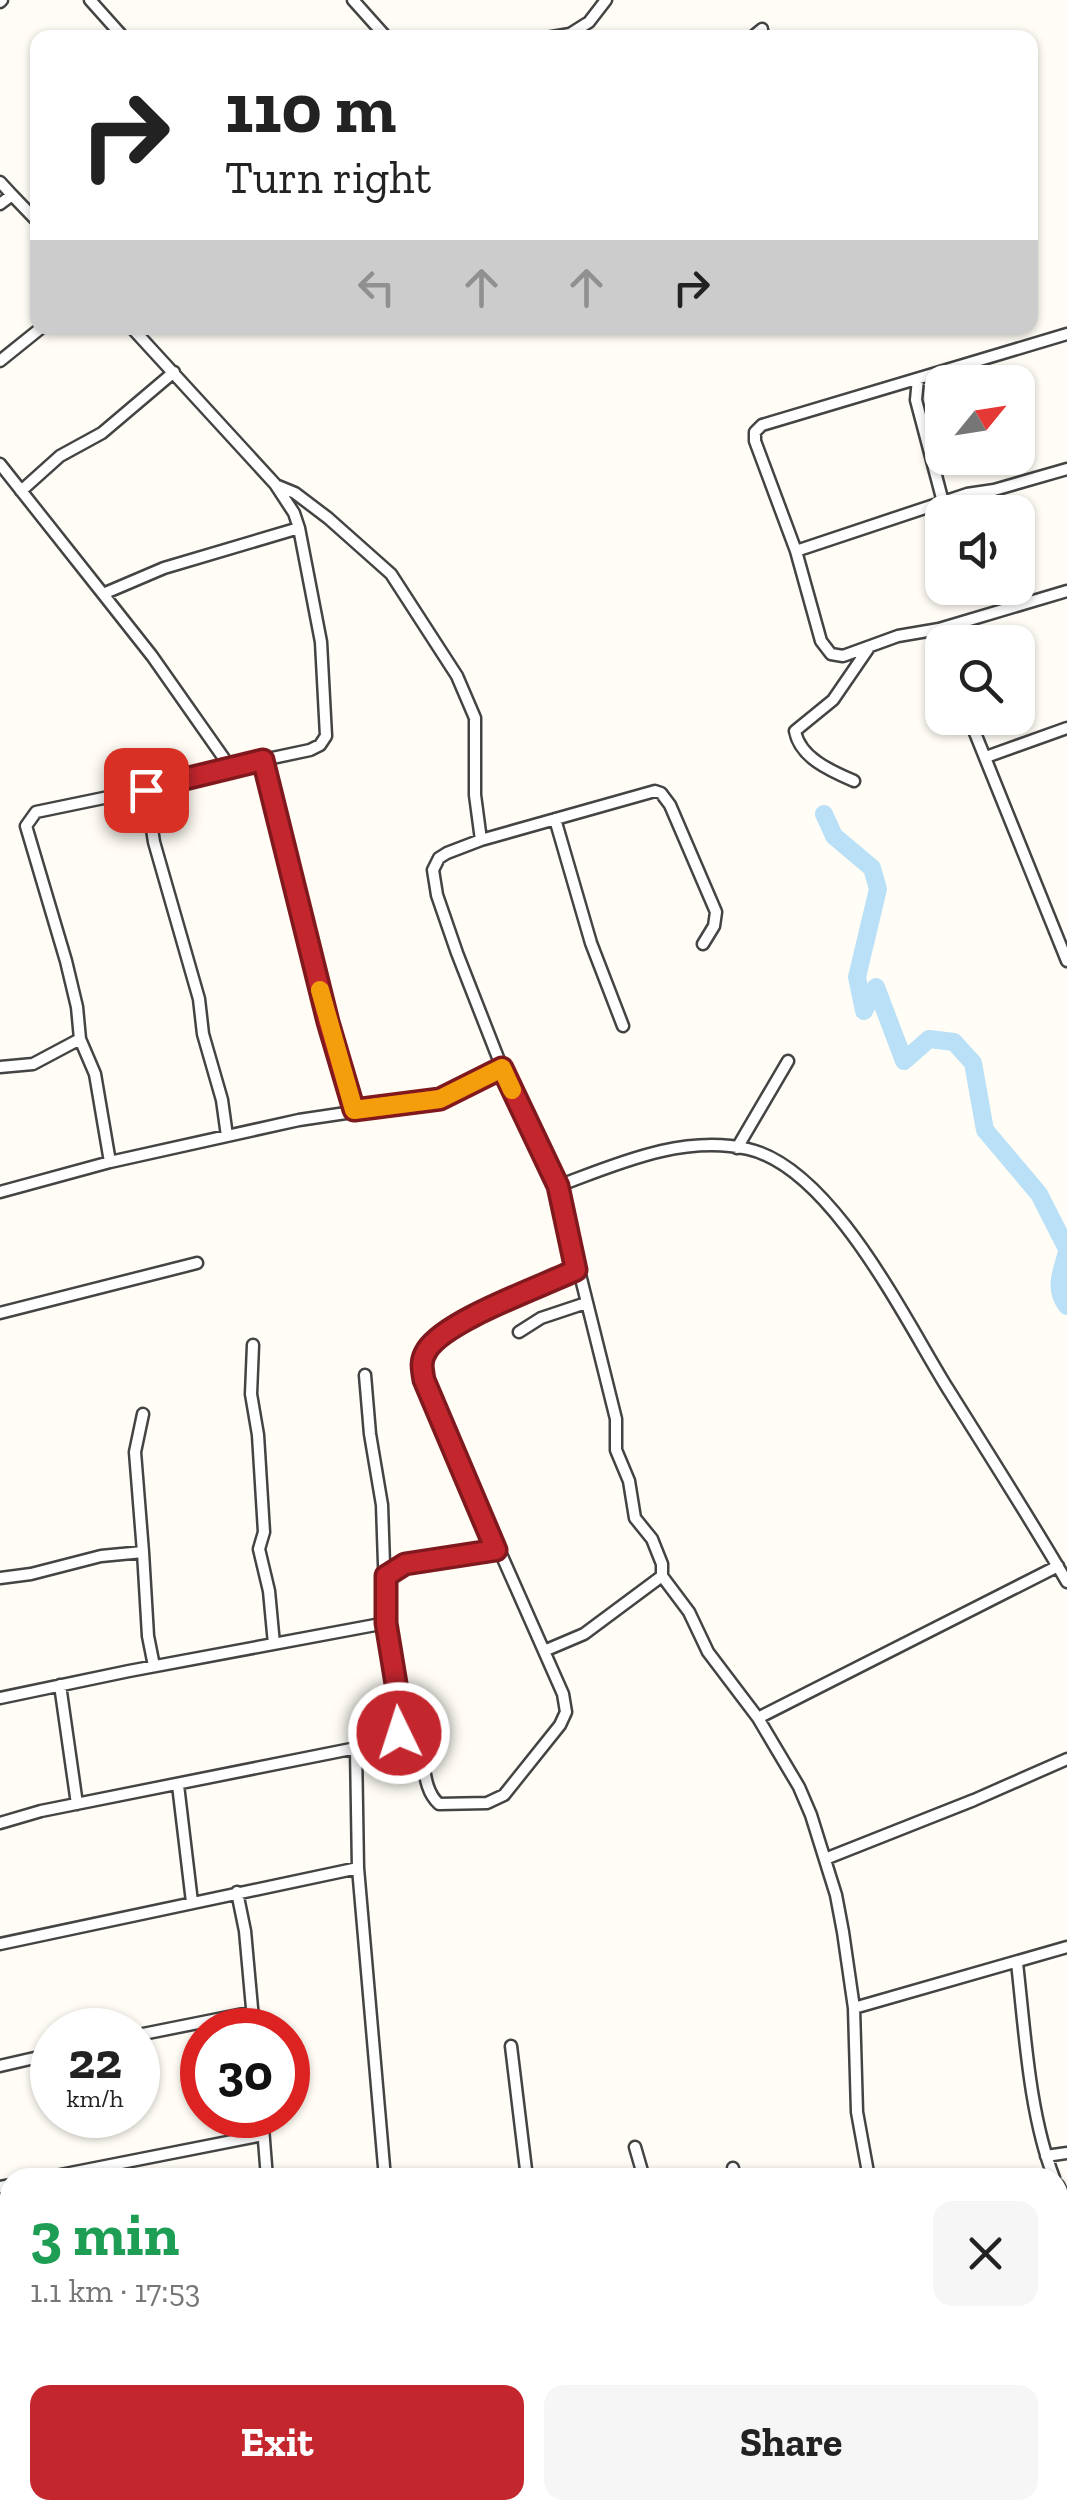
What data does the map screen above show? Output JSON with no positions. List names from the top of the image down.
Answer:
{
  "north": "top right",
  "page": {
    "turn": ["110 m", "Turn right"],
    "speed": "22 km/h",
    "limit": "30",
    "heading": ["3 min", "1.1 km · 17:53"],
    "buttons": ["Exit", "Share"]
  }
}
